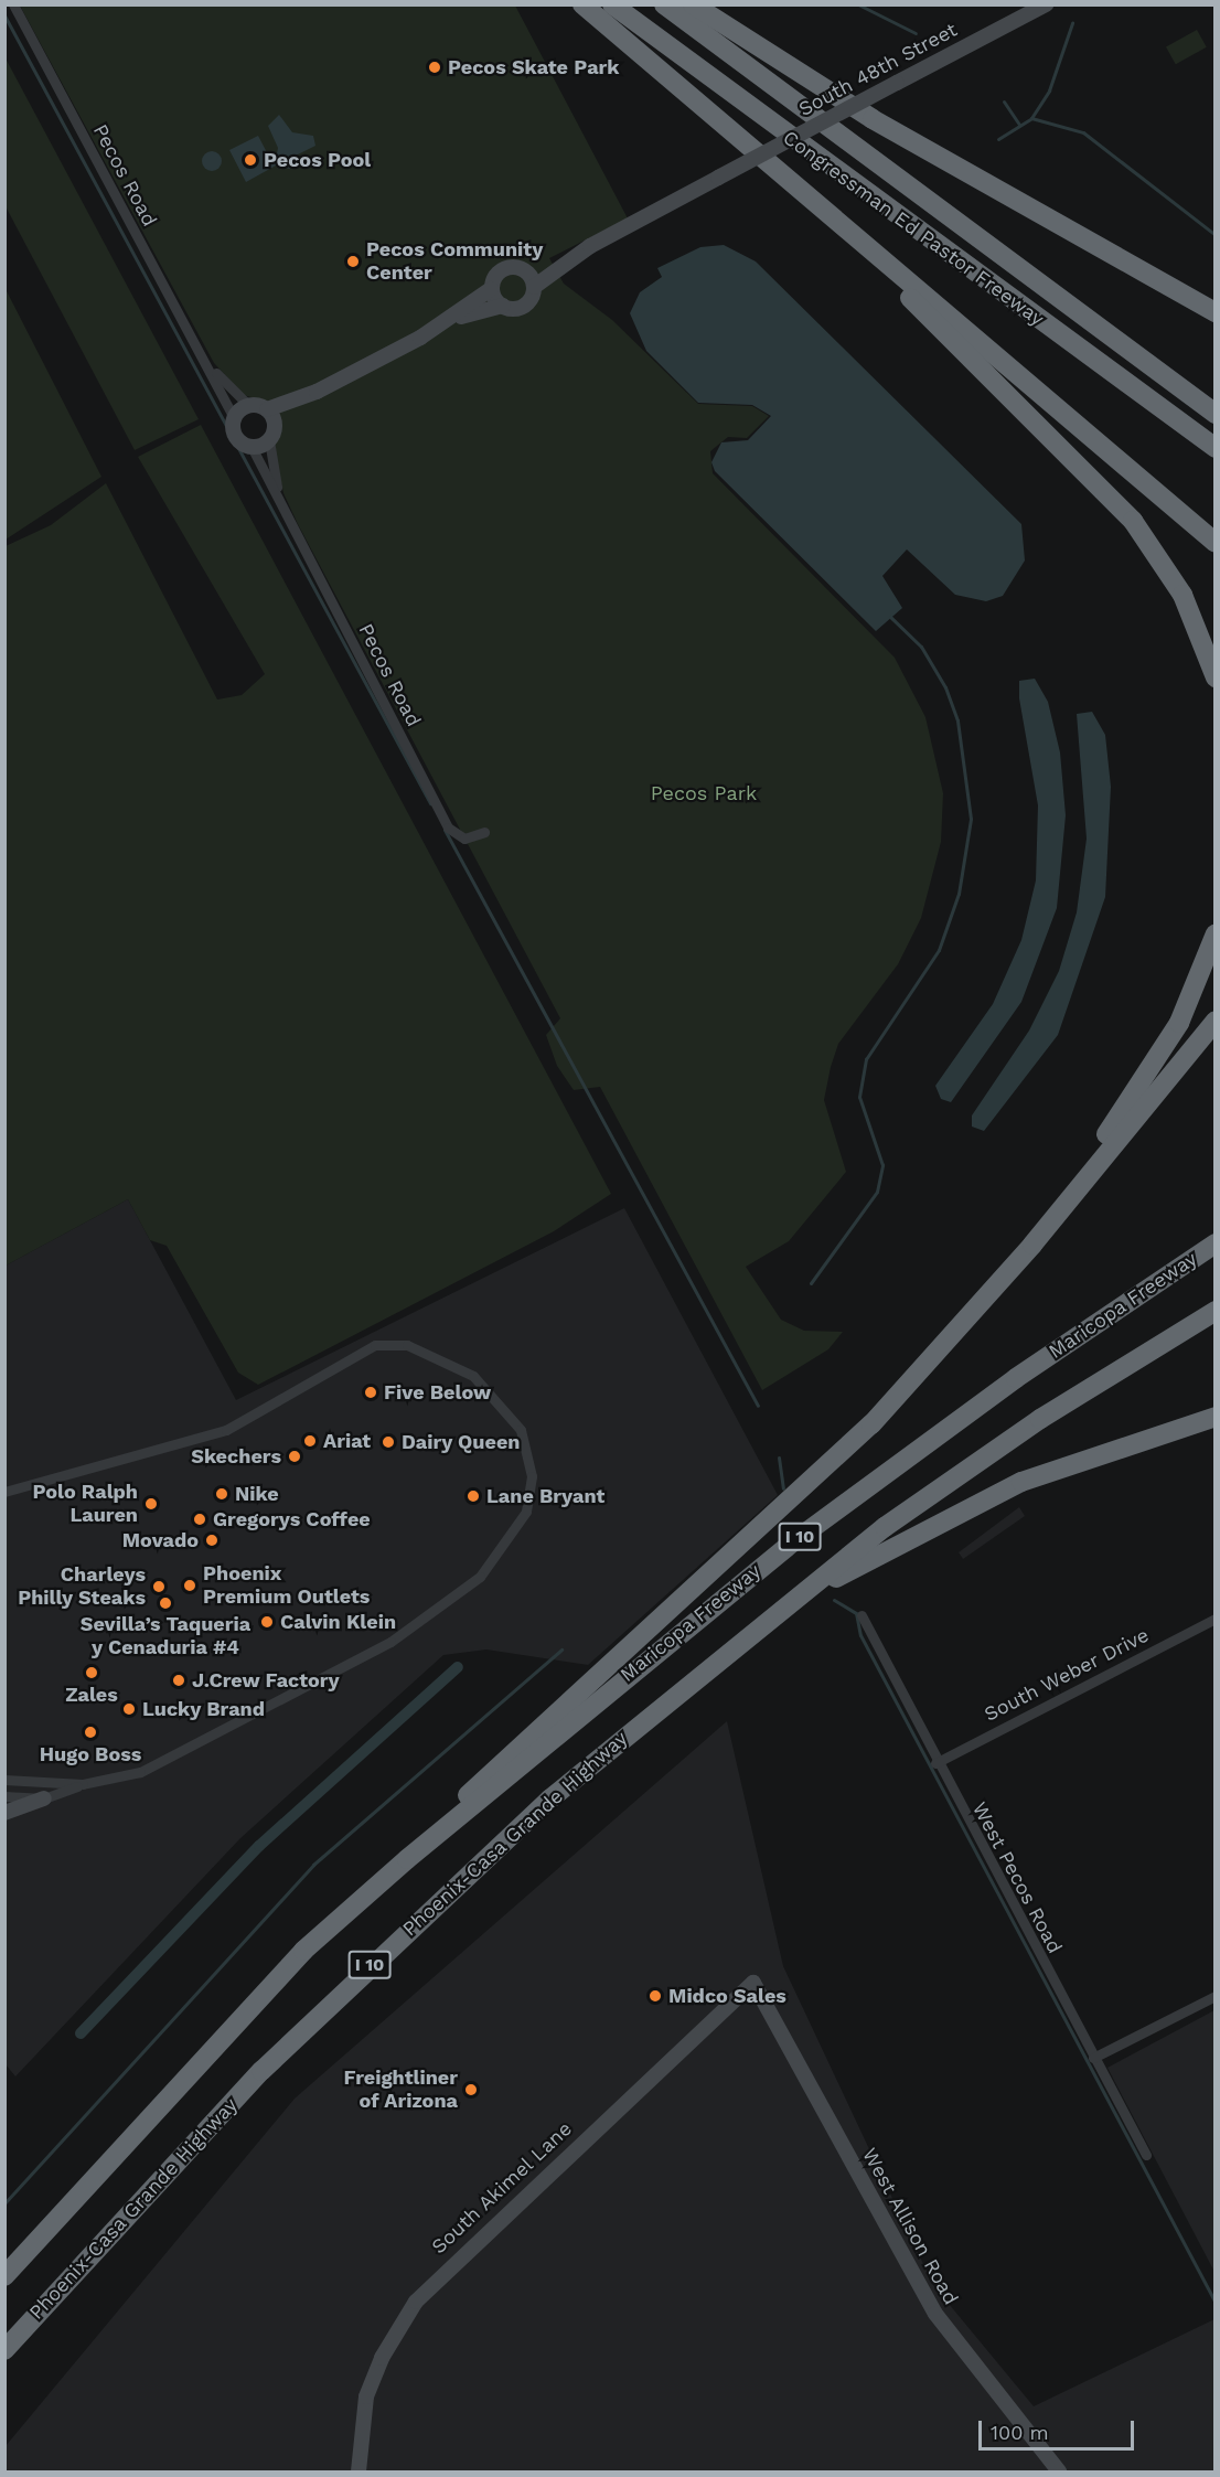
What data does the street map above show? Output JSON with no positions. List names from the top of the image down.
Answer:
{
  "streets": {
    "highway": [
      "Congressman Ed Pastor Freeway",
      "Maricopa Freeway",
      "I 10",
      "Phoenix-Casa Grande Highway"
    ],
    "street": [
      "South 48th Street",
      "Pecos Road",
      "South Weber Drive",
      "West Pecos Road",
      "South Akimel Lane",
      "West Allison Road"
    ]
  },
  "crossings": [
    ["Maricopa Freeway", "I 10"],
    ["I 10", "Phoenix-Casa Grande Highway"],
    ["South Weber Drive", "West Pecos Road"],
    ["South Akimel Lane", "West Allison Road"]
  ],
  "parks": ["Pecos Park"],
  "places": [
    "Pecos Skate Park",
    "Pecos Pool",
    "Pecos Community Center",
    "Five Below",
    "Ariat",
    "Dairy Queen",
    "Skechers",
    "Nike",
    "Lane Bryant",
    "Polo Ralph Lauren",
    "Gregorys Coffee",
    "Movado",
    "Phoenix Premium Outlets",
    "Charleys Philly Steaks",
    "Sevilla’s Taqueria y Cenaduria #4",
    "Calvin Klein",
    "Zales",
    "J.Crew Factory",
    "Lucky Brand",
    "Hugo Boss",
    "Midco Sales",
    "Freightliner of Arizona"
  ],
  "scale_bar": "100 m"
}
